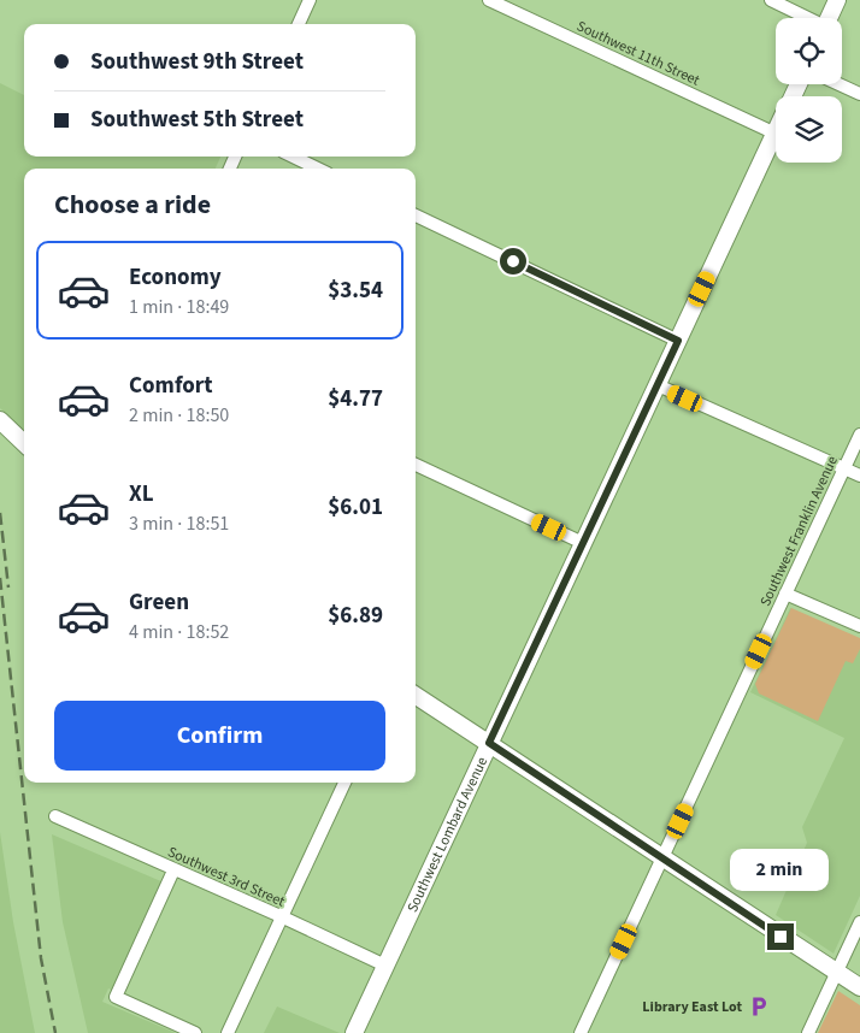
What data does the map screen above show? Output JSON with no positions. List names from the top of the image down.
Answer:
{
  "streets": {
    "street": [
      "Southwest 11th Street",
      "Southwest Franklin Avenue",
      "Southwest Lombard Avenue",
      "Southwest 3rd Street"
    ]
  },
  "crossings": [
    ["Southwest 11th Street", "Southwest Lombard Avenue"],
    ["Southwest Lombard Avenue", "Southwest 3rd Street"]
  ],
  "places": {
    "parking": ["Library East Lot"]
  },
  "page": {
    "banner": ["Southwest 9th Street", "Southwest 5th Street"],
    "heading": "Choose a ride",
    "list": [
      {
        "name": "Economy",
        "note": "1 min · 18:49",
        "value": "$3.54"
      },
      {
        "name": "Comfort",
        "note": "2 min · 18:50",
        "value": "$4.77"
      },
      {
        "name": "XL",
        "note": "3 min · 18:51",
        "value": "$6.01"
      },
      {
        "name": "Green",
        "note": "4 min · 18:52",
        "value": "$6.89"
      }
    ],
    "buttons": "Confirm",
    "bubble": "2 min"
  }
}
